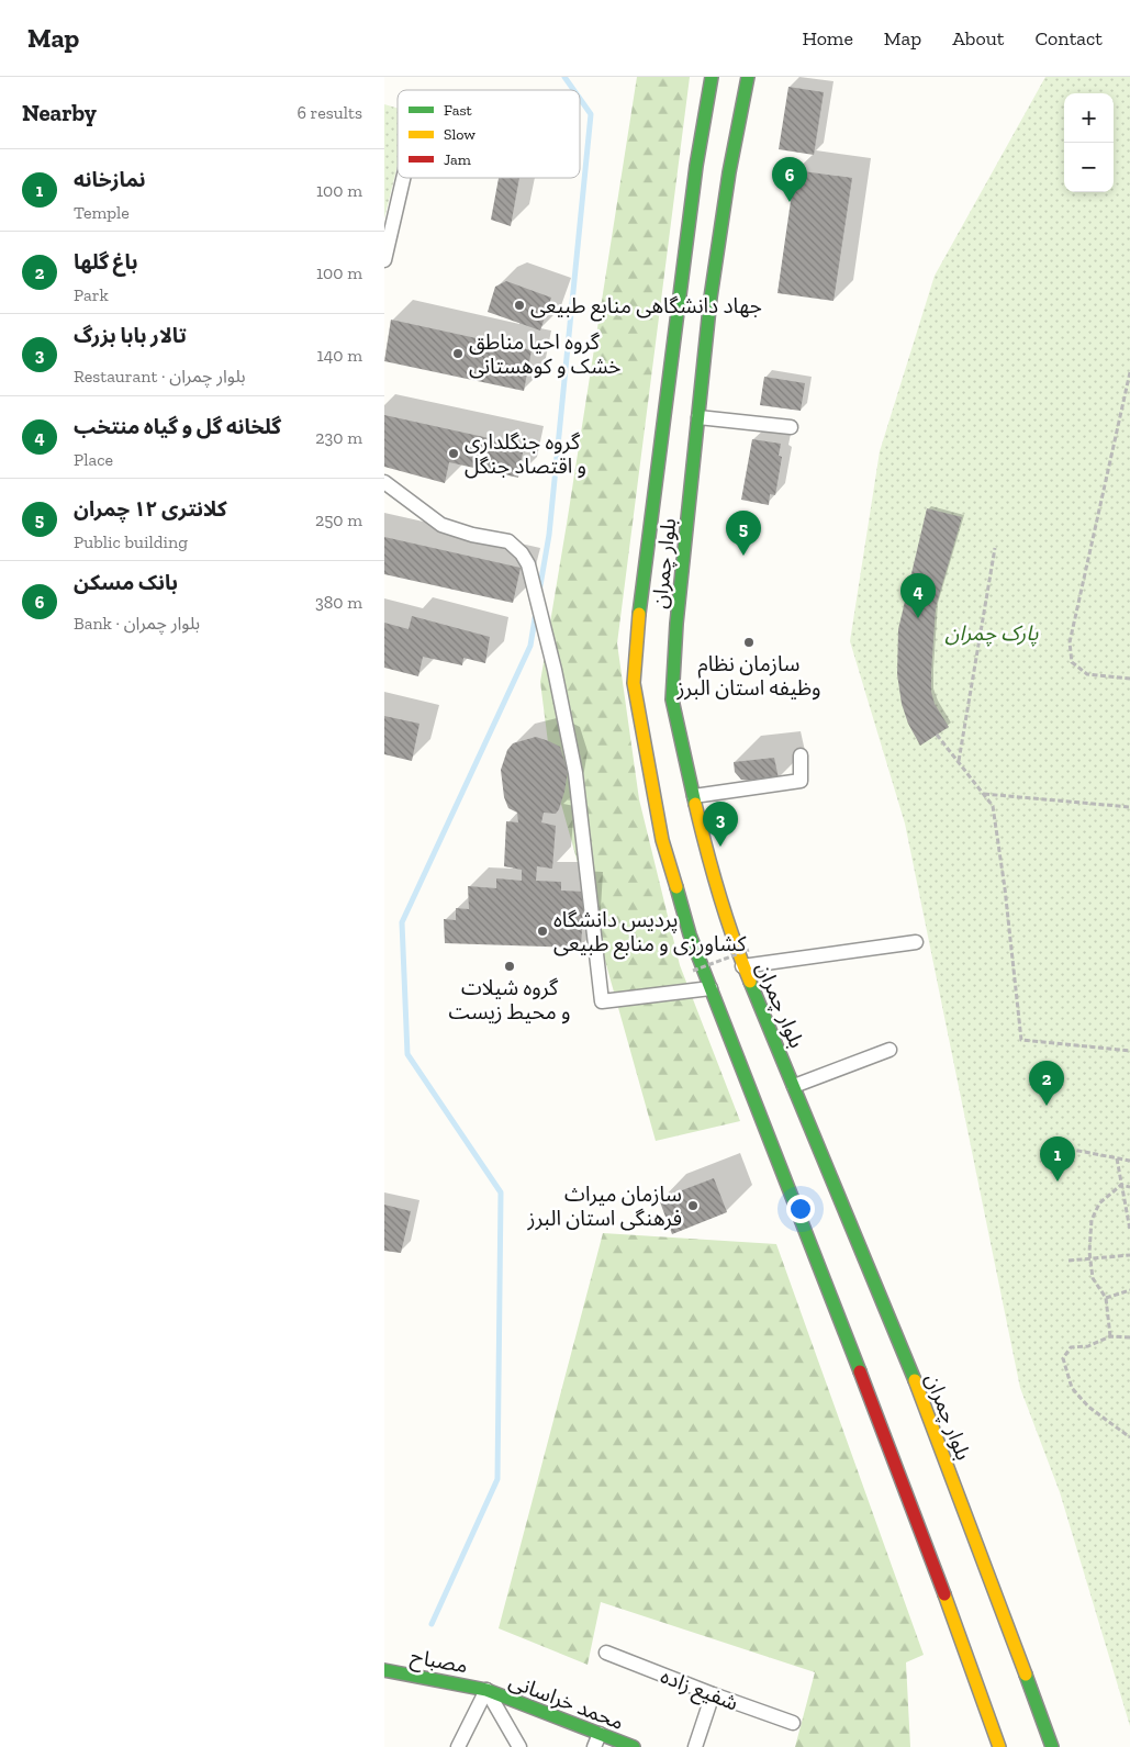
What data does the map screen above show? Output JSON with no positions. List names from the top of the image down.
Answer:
{
  "streets": {
    "main road": ["بلوار چمران", "مصباح", "محمد خراسانی"],
    "street": ["شفیع زاده"]
  },
  "crossings": [
    ["مصباح", "محمد خراسانی"]
  ],
  "parks": ["پارک چمران"],
  "places": [
    "جهاد دانشگاهی منابع طبیعی",
    "گروه احیا مناطق خشک و کوهستانی",
    "گروه جنگلداری و اقتصاد جنگل",
    "سازمان نظام وظیفه استان البرز",
    "پردیس دانشگاه کشاورزی و منابع طبیعی",
    "گروه شیلات و محیط زیست",
    "سازمان میراث فرهنگی استان البرز"
  ],
  "legend": ["Fast", "Slow", "Jam"],
  "page": {
    "header": "Map",
    "nav": [
      "Home",
      "Map",
      "About",
      "Contact"
    ],
    "heading": ["Nearby", "6 results"],
    "map_buttons": ["+", "−"],
    "list": [
      {
        "mark": "1",
        "name": "نمازخانه",
        "note": "Temple",
        "value": "100 m"
      },
      {
        "mark": "2",
        "name": "باغ گلها",
        "note": "Park",
        "value": "100 m"
      },
      {
        "mark": "3",
        "name": "تالار بابا بزرگ",
        "note": "Restaurant · بلوار چمران",
        "value": "140 m"
      },
      {
        "mark": "4",
        "name": "گلخانه گل و گیاه منتخب",
        "note": "Place",
        "value": "230 m"
      },
      {
        "mark": "5",
        "name": "کلانتری ۱۲ چمران",
        "note": "Public building",
        "value": "250 m"
      },
      {
        "mark": "6",
        "name": "بانک مسکن",
        "note": "Bank · بلوار چمران",
        "value": "380 m"
      }
    ],
    "pins": [
      "6",
      "5",
      "4",
      "3",
      "2",
      "1"
    ]
  }
}
